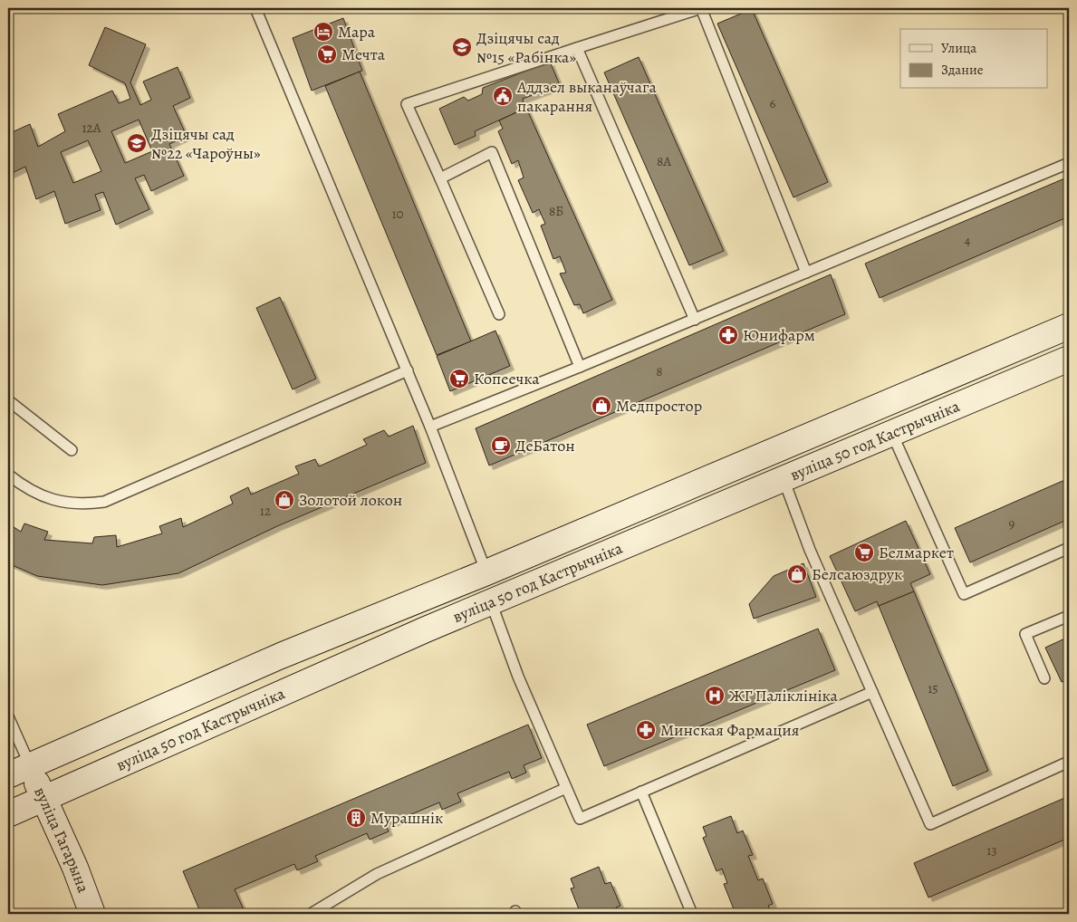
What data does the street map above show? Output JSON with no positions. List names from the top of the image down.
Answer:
{
  "streets": {
    "main road": ["вуліца 50 год Кастрычніка", "вуліца Гагарына"]
  },
  "crossings": [
    ["вуліца 50 год Кастрычніка", "вуліца Гагарына"]
  ],
  "places": {
    "hotel": ["Мара"],
    "school or university": ["Дзіцячы сад №15 «Рабінка»", "Дзіцячы сад №22 «Чароўны»"],
    "supermarket": ["Мечта", "Копеечка", "Белмаркет"],
    "public building": ["Аддзел выканаўчага пакарання"],
    "pharmacy": ["Юнифарм", "Минская Фармация"],
    "shop": ["Медпростор", "Золотой локон", "Белсаюздрук"],
    "cafe": ["ДеБатон"],
    "hospital": ["ЖГ Паліклініка"],
    "building": ["Мурашнік"]
  },
  "house_numbers": [
    "6",
    "12А",
    "8А",
    "8Б",
    "10",
    "4",
    "8",
    "12",
    "9",
    "15",
    "13"
  ],
  "legend": ["Улица", "Здание"]
}
